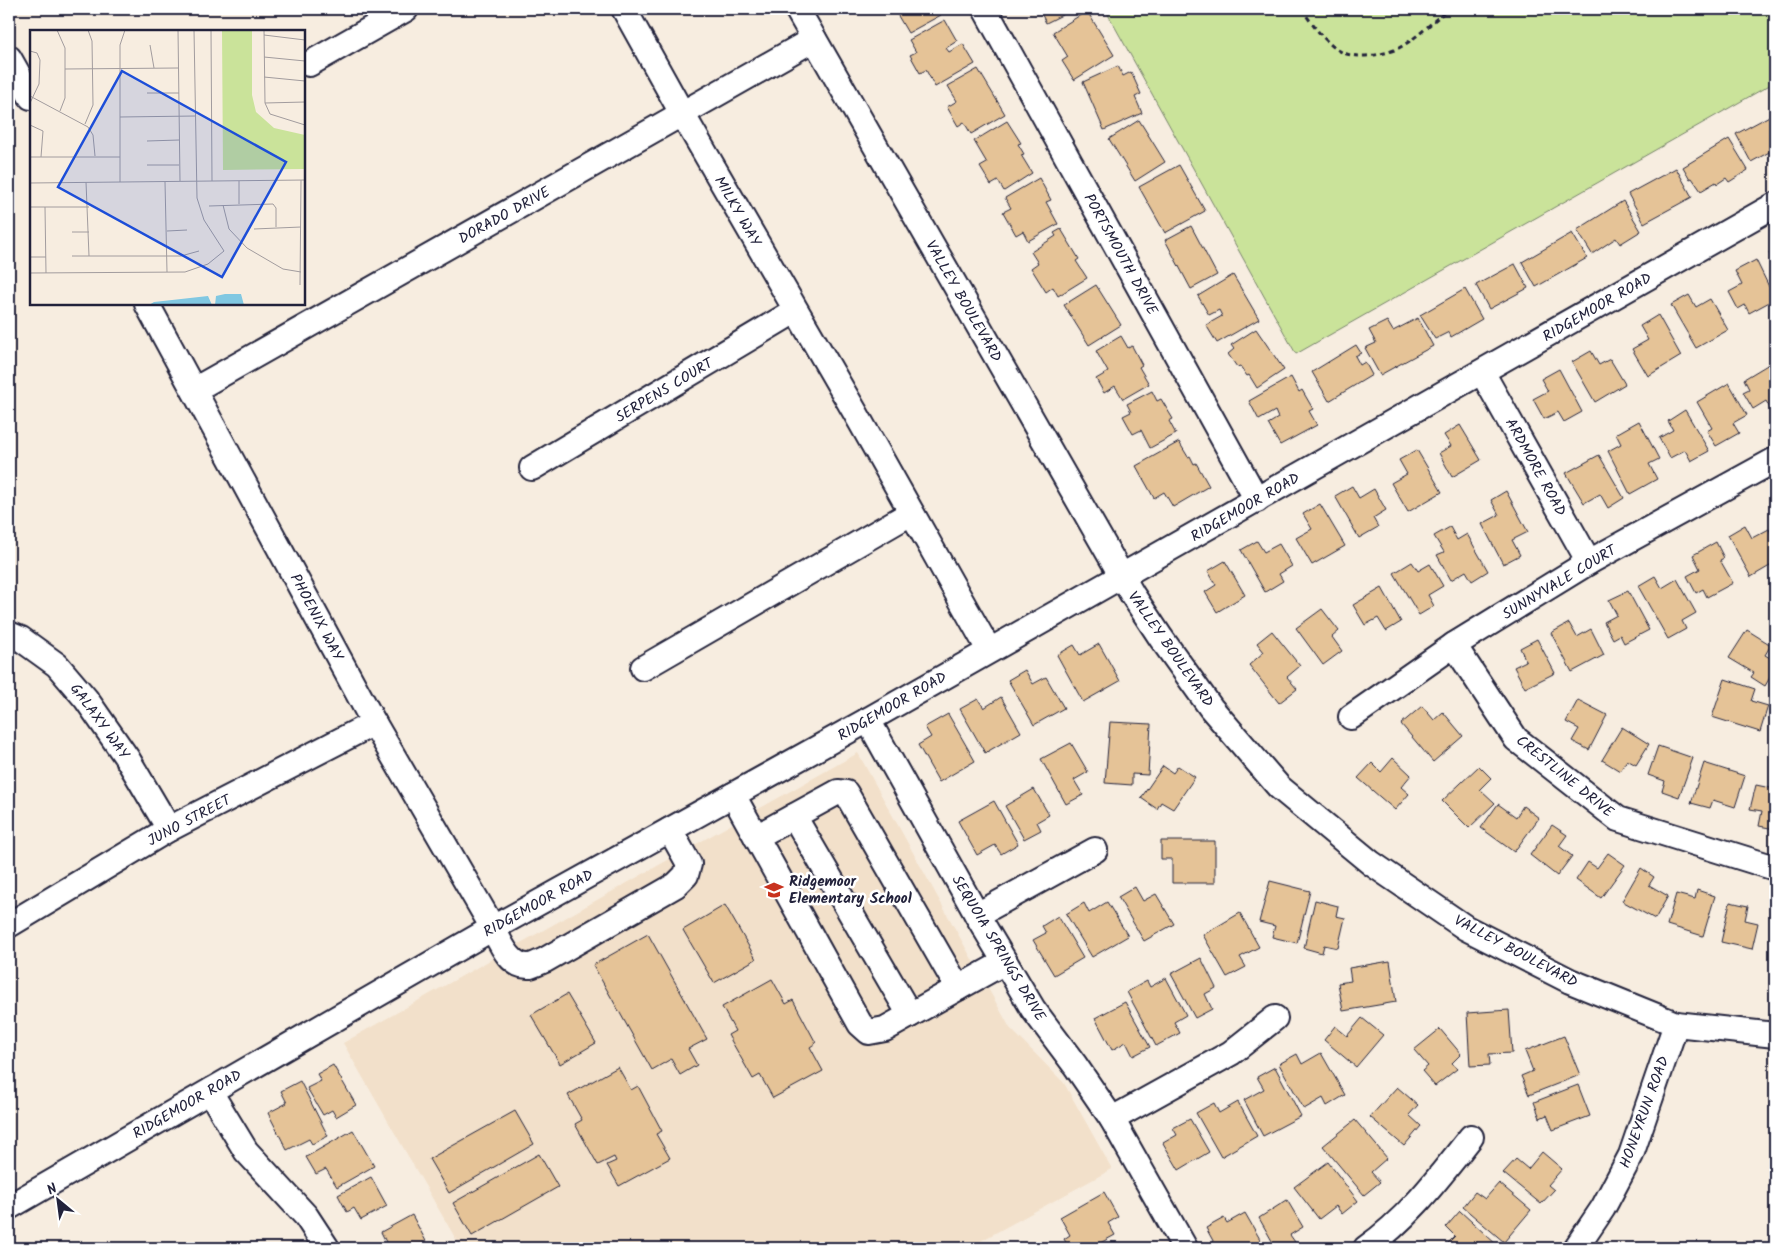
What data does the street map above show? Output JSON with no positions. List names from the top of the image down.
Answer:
{
  "streets": {
    "street": [
      "MILKY WAY",
      "DORADO DRIVE",
      "PORTSMOUTH DRIVE",
      "VALLEY BOULEVARD",
      "RIDGEMOOR ROAD",
      "SERPENS COURT",
      "ARDMORE ROAD",
      "SUNNYVALE COURT",
      "PHOENIX WAY",
      "GALAXY WAY",
      "CRESTLINE DRIVE",
      "JUNO STREET",
      "SEQUOIA SPRINGS DRIVE",
      "HONEYRUN ROAD"
    ]
  },
  "crossings": [
    ["MILKY WAY", "DORADO DRIVE"],
    ["MILKY WAY", "RIDGEMOOR ROAD"],
    ["MILKY WAY", "SERPENS COURT"],
    ["DORADO DRIVE", "VALLEY BOULEVARD"],
    ["DORADO DRIVE", "PHOENIX WAY"],
    ["PORTSMOUTH DRIVE", "RIDGEMOOR ROAD"],
    ["VALLEY BOULEVARD", "RIDGEMOOR ROAD"],
    ["VALLEY BOULEVARD", "HONEYRUN ROAD"],
    ["RIDGEMOOR ROAD", "ARDMORE ROAD"],
    ["RIDGEMOOR ROAD", "PHOENIX WAY"],
    ["RIDGEMOOR ROAD", "SEQUOIA SPRINGS DRIVE"],
    ["ARDMORE ROAD", "SUNNYVALE COURT"],
    ["SUNNYVALE COURT", "CRESTLINE DRIVE"],
    ["PHOENIX WAY", "JUNO STREET"],
    ["GALAXY WAY", "JUNO STREET"]
  ],
  "places": {
    "school or university": ["Ridgemoor Elementary School"]
  },
  "north": "top left"
}
